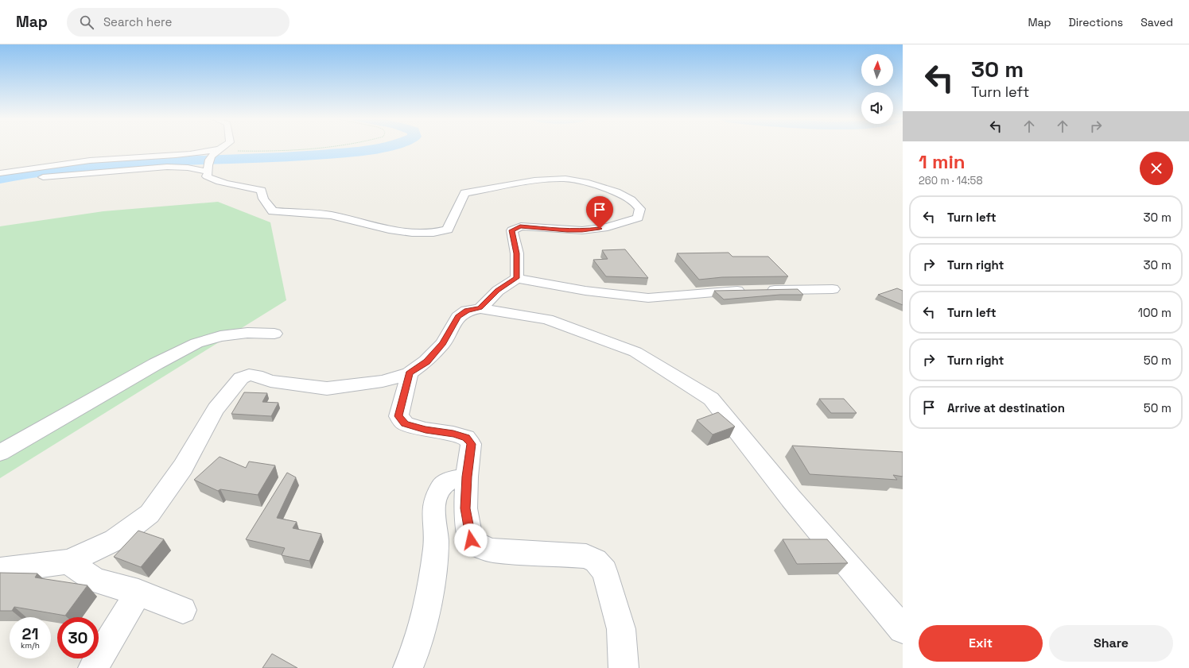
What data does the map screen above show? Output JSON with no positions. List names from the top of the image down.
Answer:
{
  "north": "top",
  "page": {
    "header": "Map",
    "search": "Search here",
    "nav": ["Map", "Directions", "Saved"],
    "turn": ["30 m", "Turn left"],
    "heading": ["1 min", "260 m · 14:58"],
    "list": [
      {
        "name": "Turn left",
        "value": "30 m"
      },
      {
        "name": "Turn right",
        "value": "30 m"
      },
      {
        "name": "Turn left",
        "value": "100 m"
      },
      {
        "name": "Turn right",
        "value": "50 m"
      },
      {
        "name": "Arrive at destination",
        "value": "50 m"
      }
    ],
    "speed": "21 km/h",
    "limit": "30",
    "buttons": ["Exit", "Share"]
  }
}
